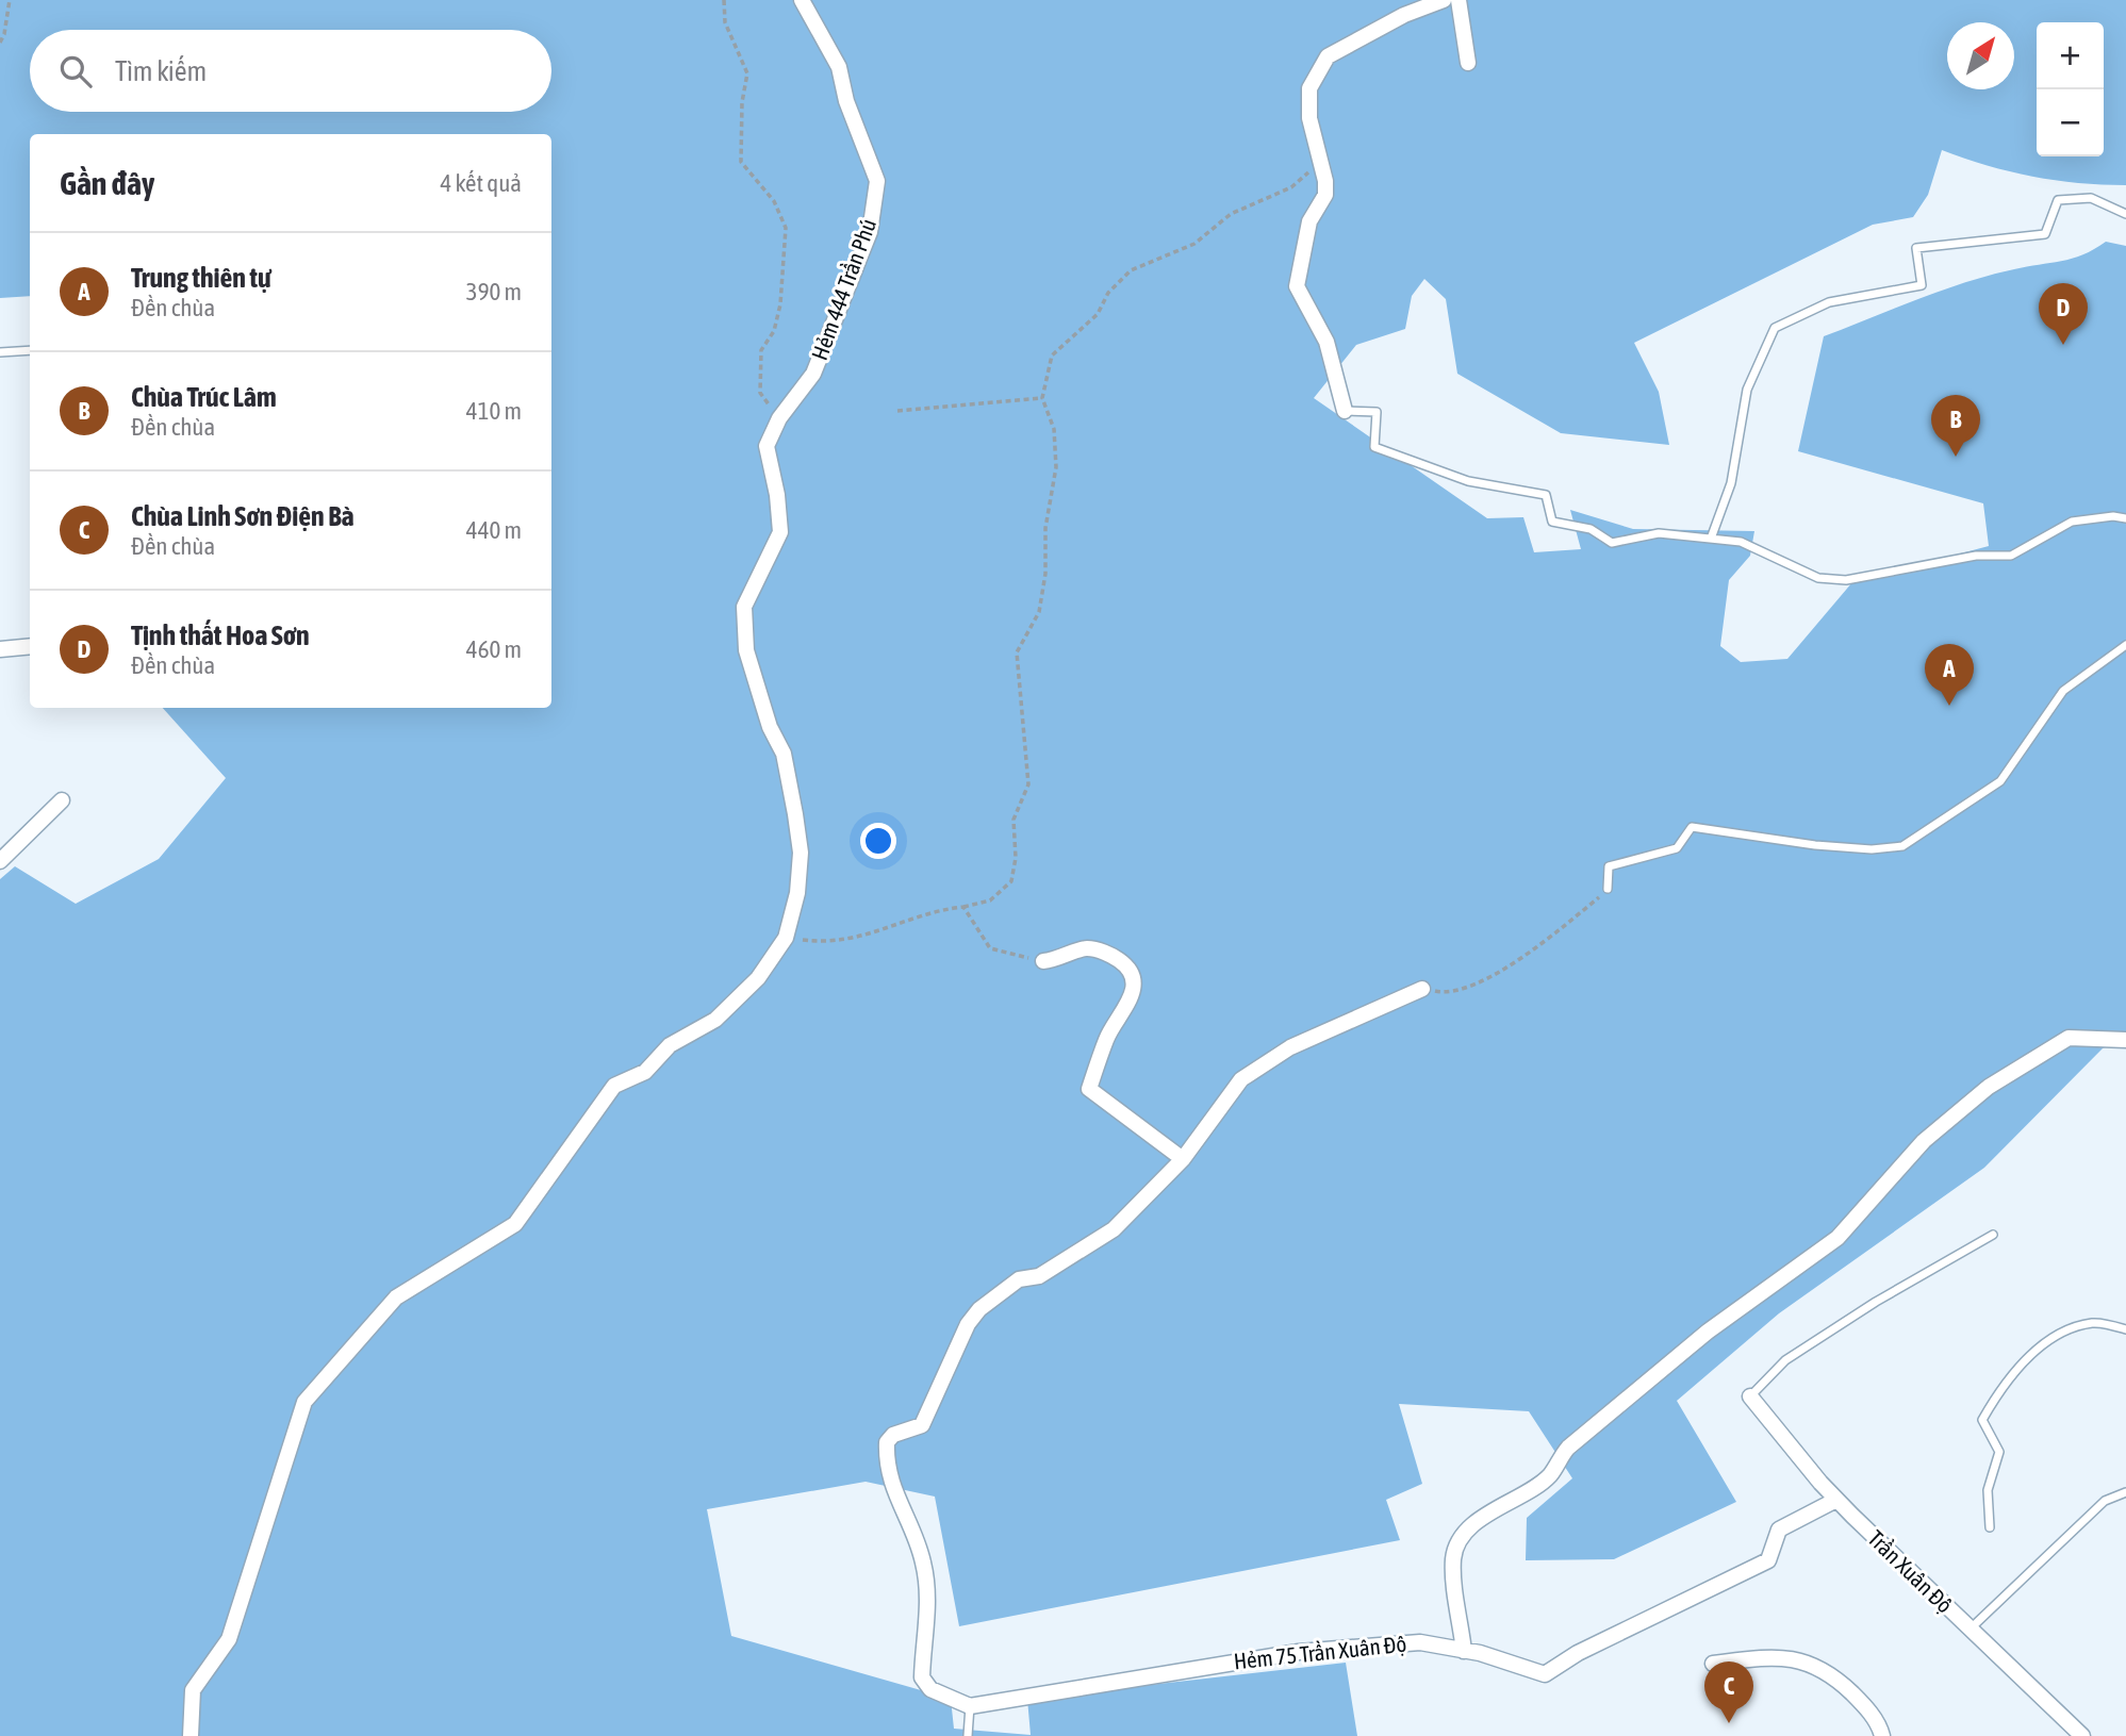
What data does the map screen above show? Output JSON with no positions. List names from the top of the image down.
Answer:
{
  "streets": {
    "street": ["Hẻm 444 Trần Phú", "Trần Xuân Độ", "Hẻm 75 Trần Xuân Độ"]
  },
  "crossings": [
    ["Trần Xuân Độ", "Hẻm 75 Trần Xuân Độ"]
  ],
  "north": "top right",
  "page": {
    "map_buttons": ["+", "−"],
    "search": "Tìm kiếm",
    "heading": ["Gần đây", "4 kết quả"],
    "list": [
      {
        "mark": "A",
        "name": "Trung thiên tự",
        "note": "Đền chùa",
        "value": "390 m"
      },
      {
        "mark": "B",
        "name": "Chùa Trúc Lâm",
        "note": "Đền chùa",
        "value": "410 m"
      },
      {
        "mark": "C",
        "name": "Chùa Linh Sơn Điện Bà",
        "note": "Đền chùa",
        "value": "440 m"
      },
      {
        "mark": "D",
        "name": "Tịnh thất Hoa Sơn",
        "note": "Đền chùa",
        "value": "460 m"
      }
    ],
    "pins": [
      "D",
      "B",
      "A",
      "C"
    ]
  }
}
